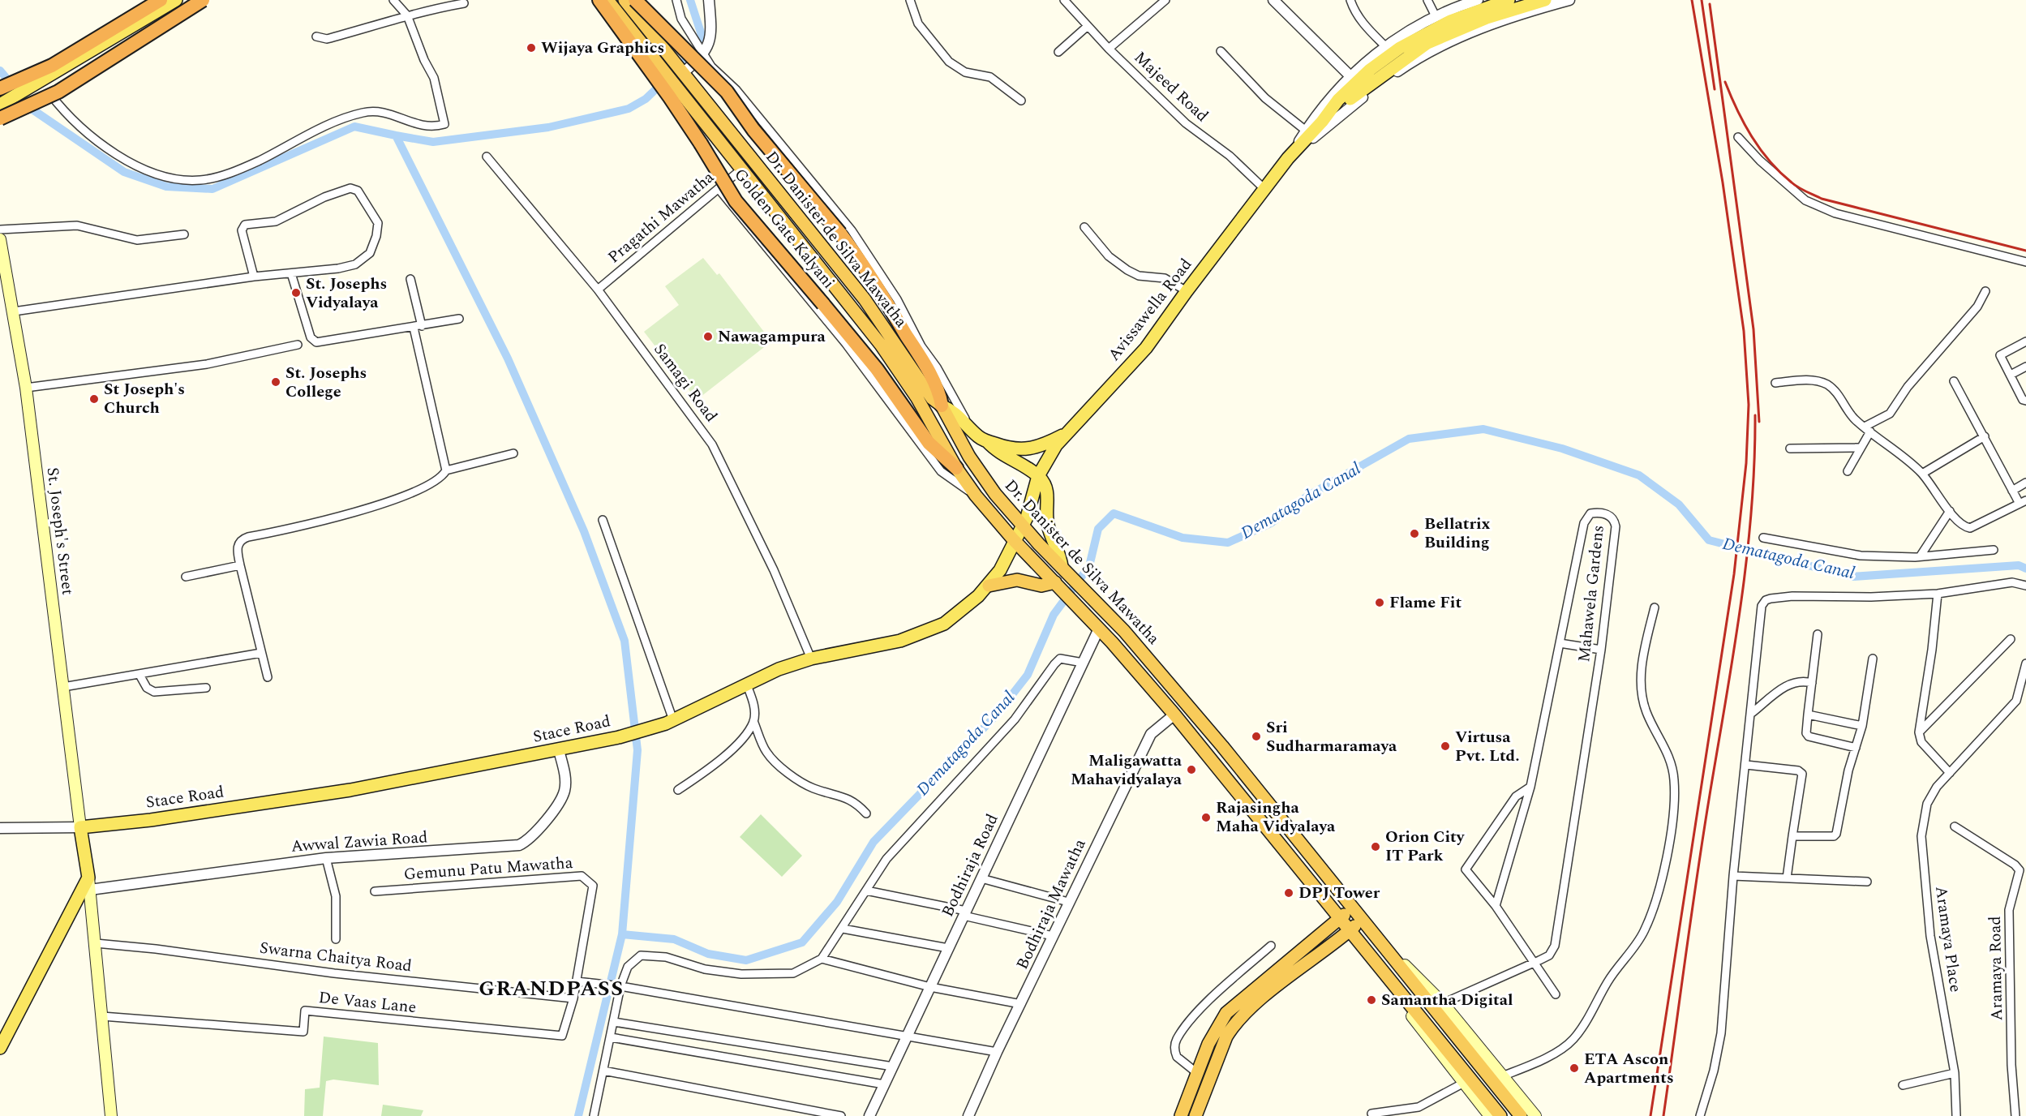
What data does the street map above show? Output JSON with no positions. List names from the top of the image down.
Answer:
{
  "streets": {
    "highway": ["Golden Gate Kalyani", "Dr. Danister de Silva Mawatha"],
    "main road": ["Avissawella Road", "St. Joseph's Street", "Stace Road"],
    "street": [
      "Majeed Road",
      "Pragathi Mawatha",
      "Samagi Road",
      "Mahawela Gardens",
      "Awwal Zawia Road",
      "Bodhiraja Road",
      "Gemunu Patu Mawatha",
      "Bodhiraja Mawatha",
      "Aramaya Place",
      "Swarna Chaitya Road",
      "Aramaya Road",
      "De Vaas Lane"
    ]
  },
  "crossings": [
    ["Majeed Road", "Avissawella Road"],
    ["Pragathi Mawatha", "Dr. Danister de Silva Mawatha"],
    ["Pragathi Mawatha", "Samagi Road"],
    ["Golden Gate Kalyani", "Dr. Danister de Silva Mawatha"],
    ["Dr. Danister de Silva Mawatha", "Avissawella Road"],
    ["Dr. Danister de Silva Mawatha", "Stace Road"],
    ["Dr. Danister de Silva Mawatha", "Bodhiraja Road"],
    ["Dr. Danister de Silva Mawatha", "Bodhiraja Mawatha"],
    ["Avissawella Road", "Stace Road"],
    ["Samagi Road", "Stace Road"],
    ["St. Joseph's Street", "Stace Road"],
    ["Stace Road", "Awwal Zawia Road"],
    ["Gemunu Patu Mawatha", "Swarna Chaitya Road"],
    ["Gemunu Patu Mawatha", "De Vaas Lane"]
  ],
  "districts": ["GRANDPASS"],
  "water": ["Dematagoda Canal"],
  "places": [
    "Wijaya Graphics",
    "St. Josephs Vidyalaya",
    "Nawagampura",
    "St. Josephs College",
    "St Joseph's Church",
    "Bellatrix Building",
    "Flame Fit",
    "Sri Sudharmaramaya",
    "Virtusa Pvt. Ltd.",
    "Maligawatta Mahavidyalaya",
    "Rajasingha Maha Vidyalaya",
    "Orion City IT Park",
    "DPJ Tower",
    "Samantha Digital",
    "ETA Ascon Apartments"
  ]
}
